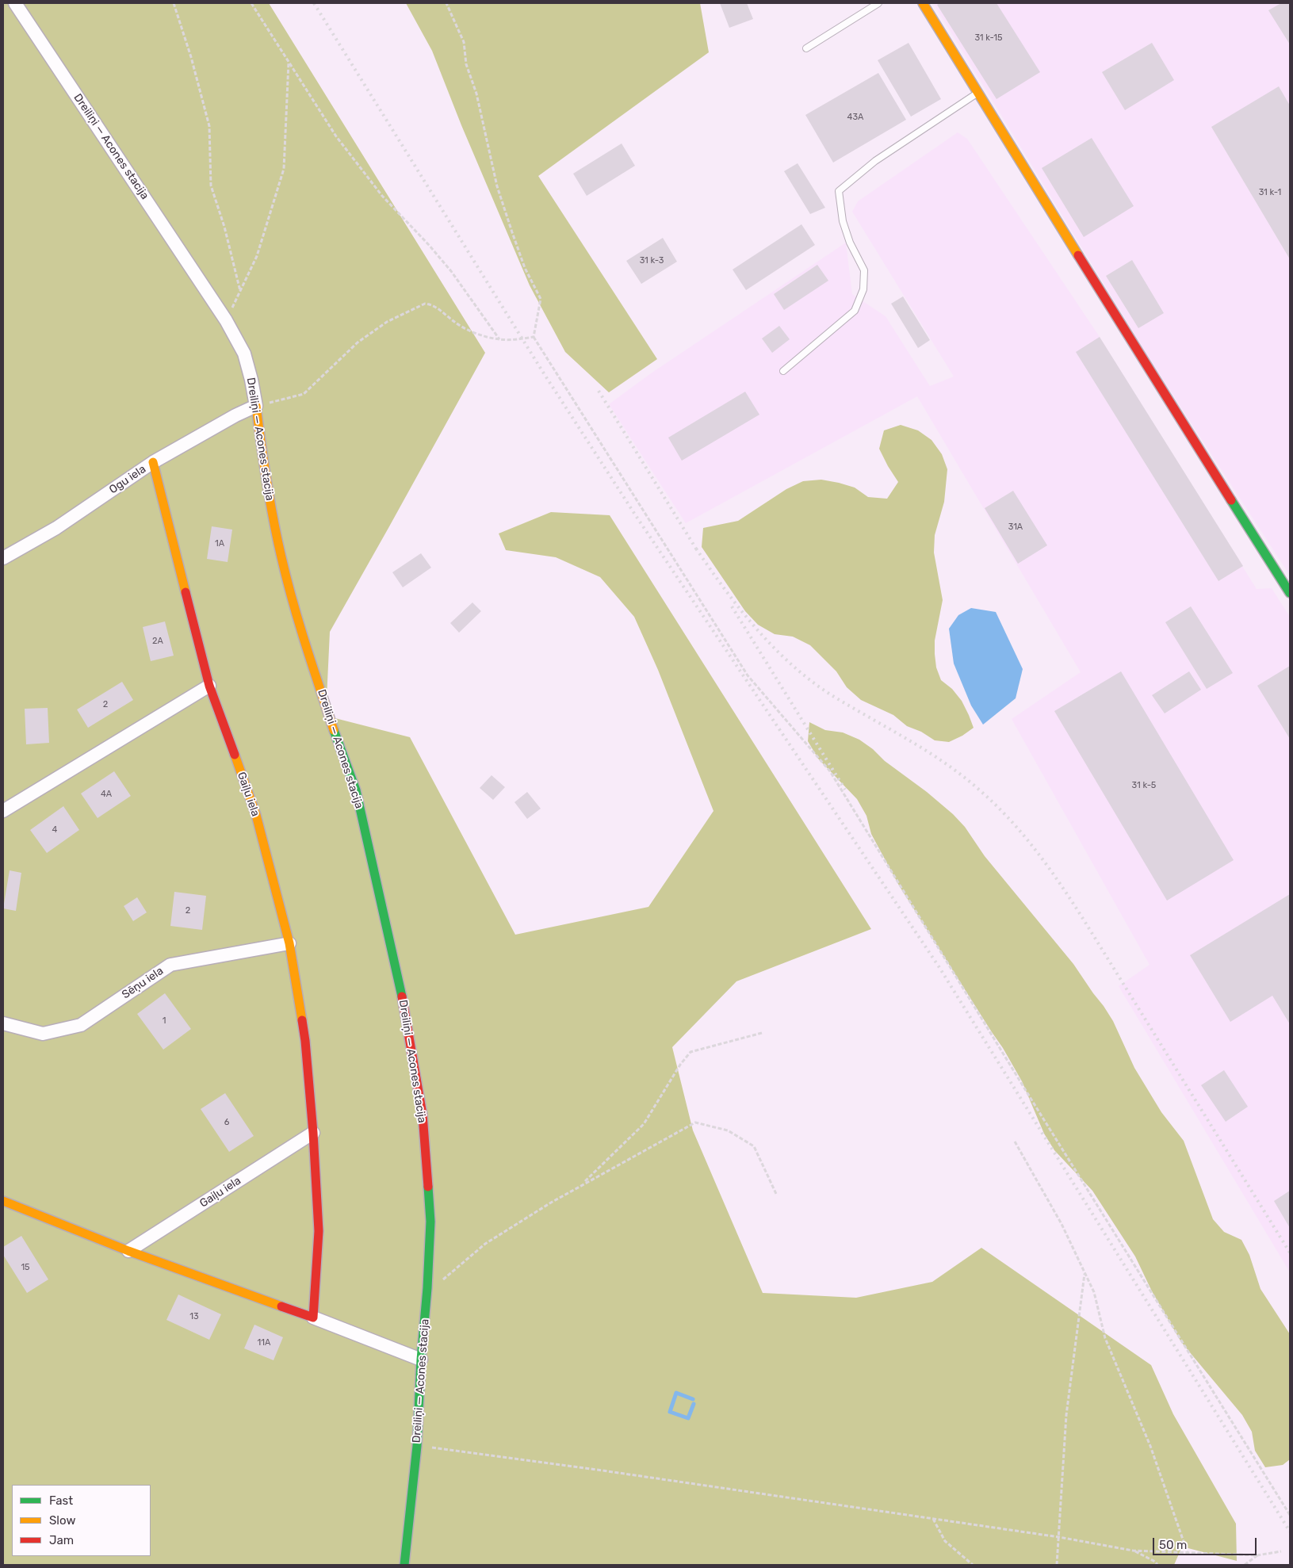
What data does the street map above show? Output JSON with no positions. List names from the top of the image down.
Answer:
{
  "streets": {
    "street": [
      "Dreiliņi — Acones stacija",
      "Ogu iela",
      "Gaiļu iela",
      "Sēņu iela"
    ]
  },
  "crossings": [
    ["Dreiliņi — Acones stacija", "Ogu iela"],
    ["Ogu iela", "Gaiļu iela"],
    ["Gaiļu iela", "Sēņu iela"]
  ],
  "house_numbers": [
    "31 k-15",
    "43A",
    "31 k-1",
    "31 k-3",
    "31A",
    "1A",
    "2A",
    "2",
    "31 k-5",
    "4A",
    "4",
    "2",
    "1",
    "6",
    "15",
    "13",
    "11A"
  ],
  "legend": ["Fast", "Slow", "Jam"],
  "scale_bar": "50 m"
}
